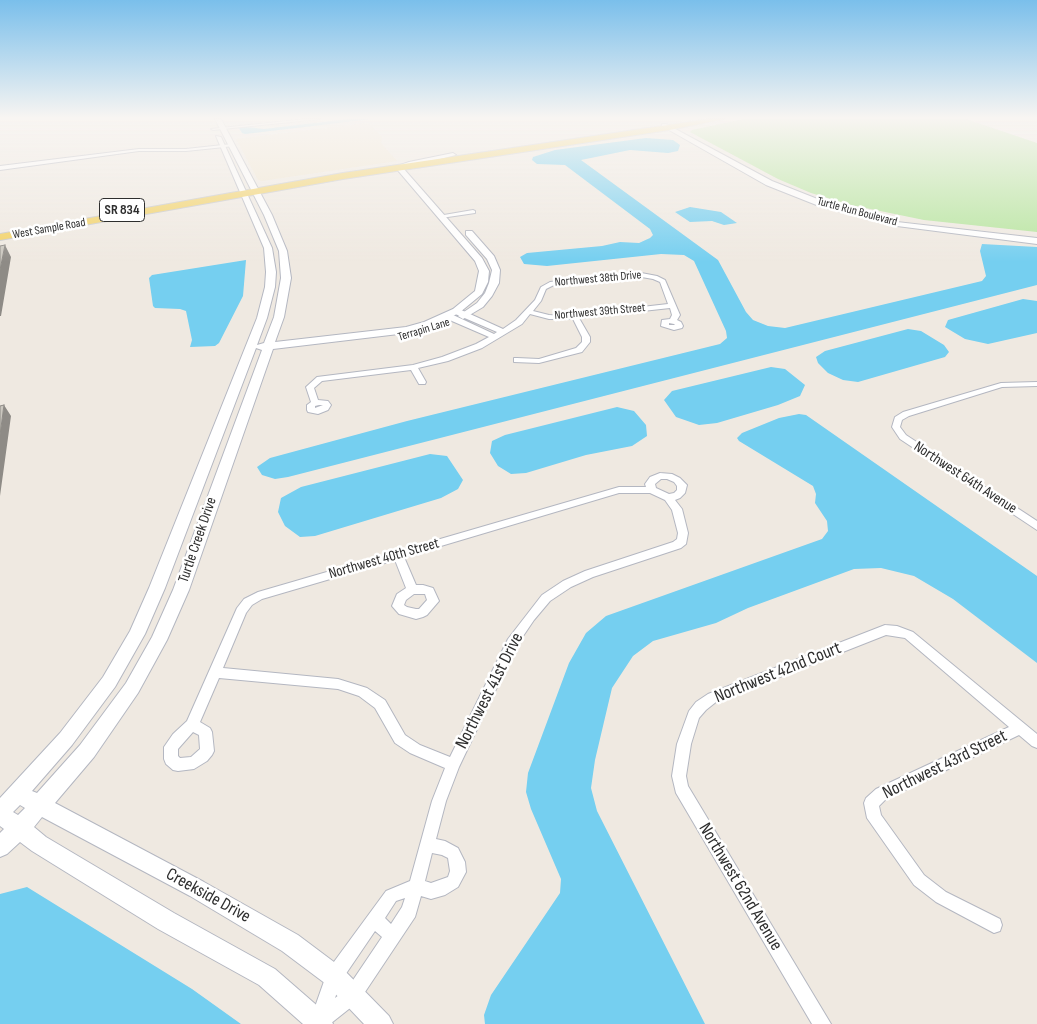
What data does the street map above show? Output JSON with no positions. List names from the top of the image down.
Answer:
{
  "streets": {
    "main road": ["SR 834", "West Sample Road"],
    "street": [
      "Turtle Run Boulevard",
      "Northwest 38th Drive",
      "Northwest 39th Street",
      "Terrapin Lane",
      "Northwest 64th Avenue",
      "Turtle Creek Drive",
      "Northwest 40th Street",
      "Northwest 42nd Court",
      "Northwest 41st Drive",
      "Northwest 43rd Street",
      "Northwest 62nd Avenue",
      "Creekside Drive"
    ]
  },
  "crossings": [
    ["West Sample Road", "Terrapin Lane"],
    ["West Sample Road", "Turtle Creek Drive"],
    ["Northwest 38th Drive", "Northwest 39th Street"],
    ["Terrapin Lane", "Turtle Creek Drive"],
    ["Turtle Creek Drive", "Creekside Drive"],
    ["Northwest 40th Street", "Northwest 41st Drive"],
    ["Northwest 42nd Court", "Northwest 43rd Street"],
    ["Northwest 42nd Court", "Northwest 62nd Avenue"],
    ["Northwest 41st Drive", "Creekside Drive"]
  ]
}
